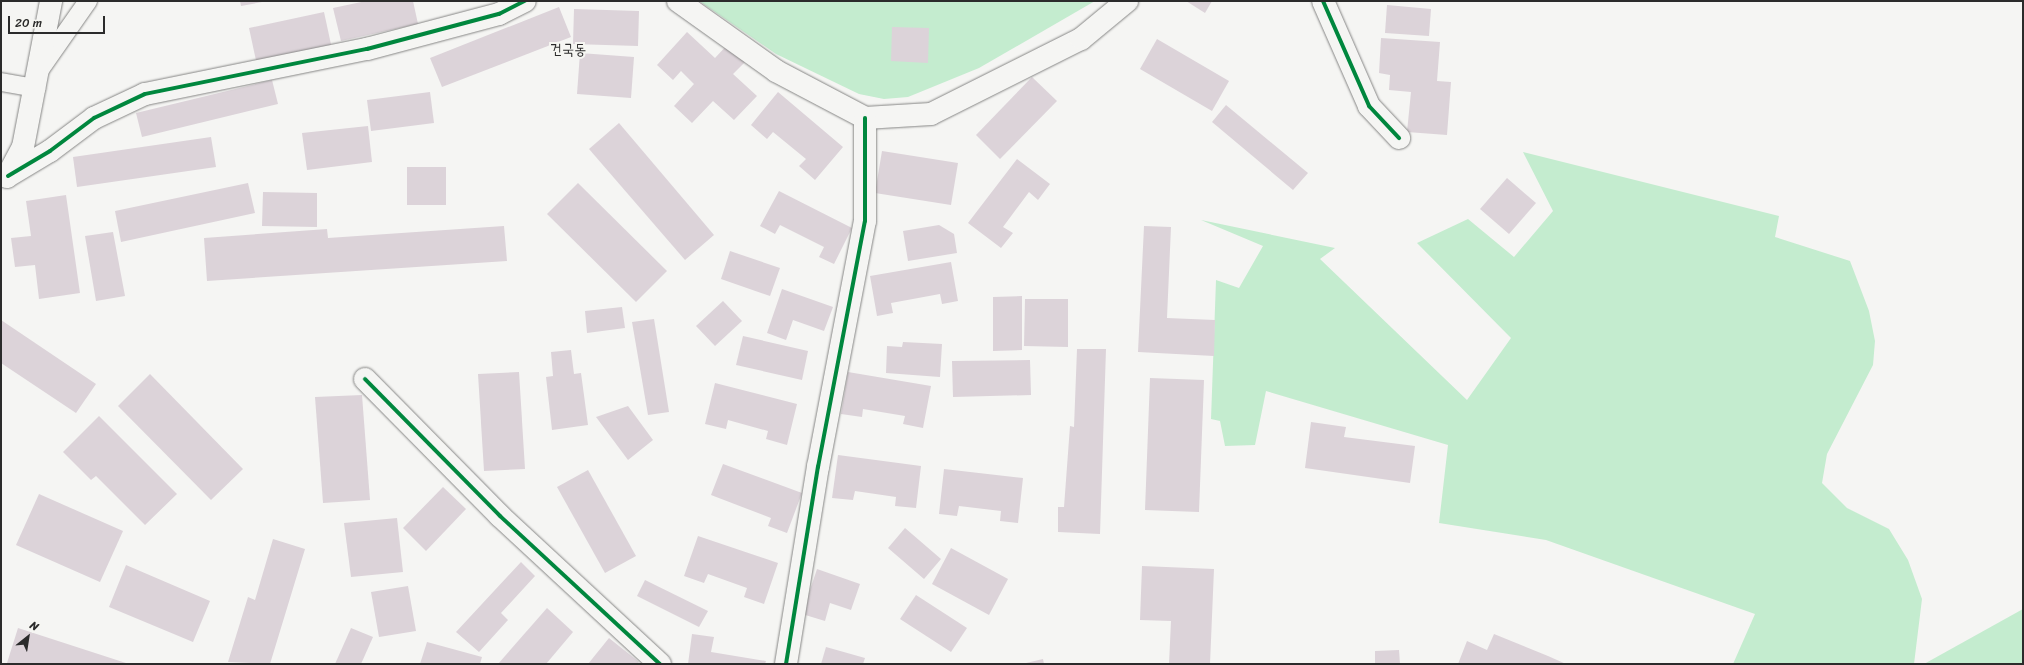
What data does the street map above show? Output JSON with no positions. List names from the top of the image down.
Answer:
{
  "districts": ["건국동"],
  "scale_bar": "20 m",
  "north": "top right"
}
